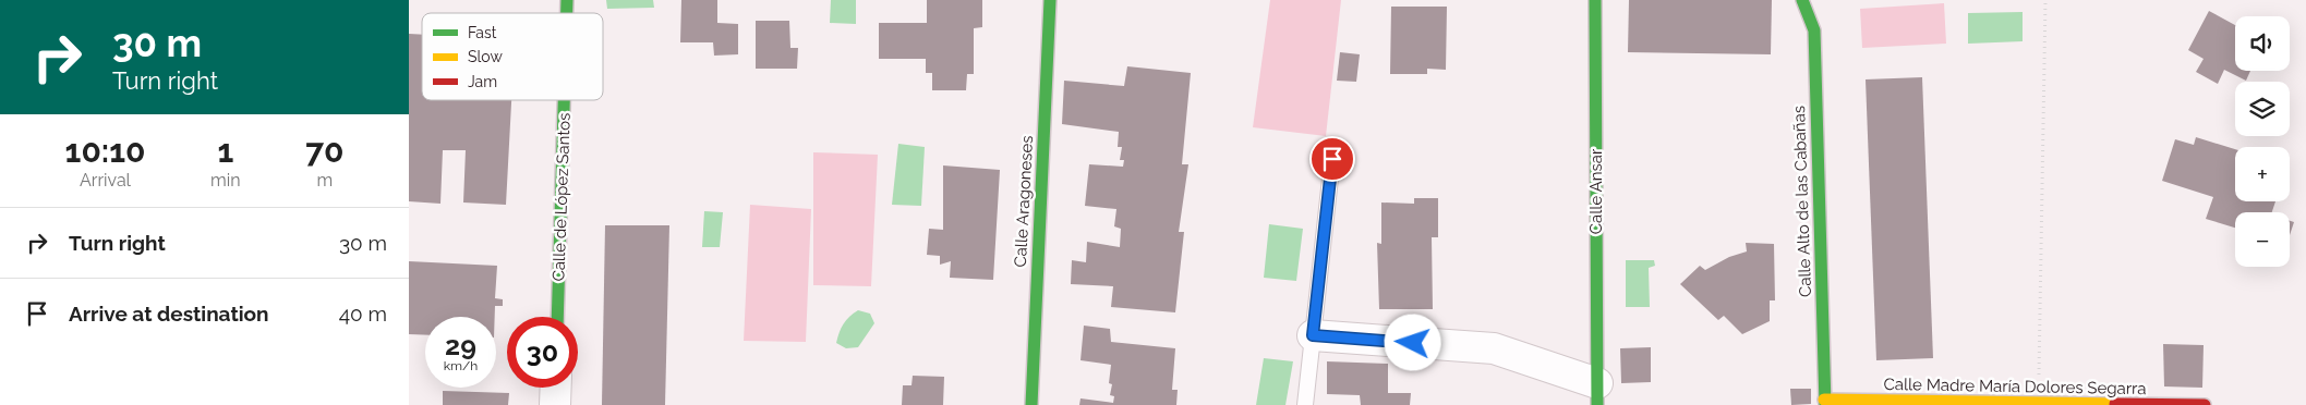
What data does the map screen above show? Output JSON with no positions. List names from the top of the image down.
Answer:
{
  "streets": {
    "street": [
      "Calle Ansar",
      "Calle de López Santos",
      "Calle Aragoneses",
      "Calle Alto de las Cabañas",
      "Calle Madre María Dolores Segarra"
    ]
  },
  "crossings": [
    ["Calle Alto de las Cabañas", "Calle Madre María Dolores Segarra"]
  ],
  "legend": ["Fast", "Slow", "Jam"],
  "page": {
    "turn": ["30 m", "Turn right"],
    "map_buttons": ["+", "−"],
    "eta": [
      "10:10",
      "Arrival",
      "1",
      "min",
      "70",
      "m"
    ],
    "list": [
      {
        "name": "Turn right",
        "value": "30 m"
      },
      {
        "name": "Arrive at destination",
        "value": "40 m"
      }
    ],
    "speed": "29 km/h",
    "limit": "30"
  }
}
